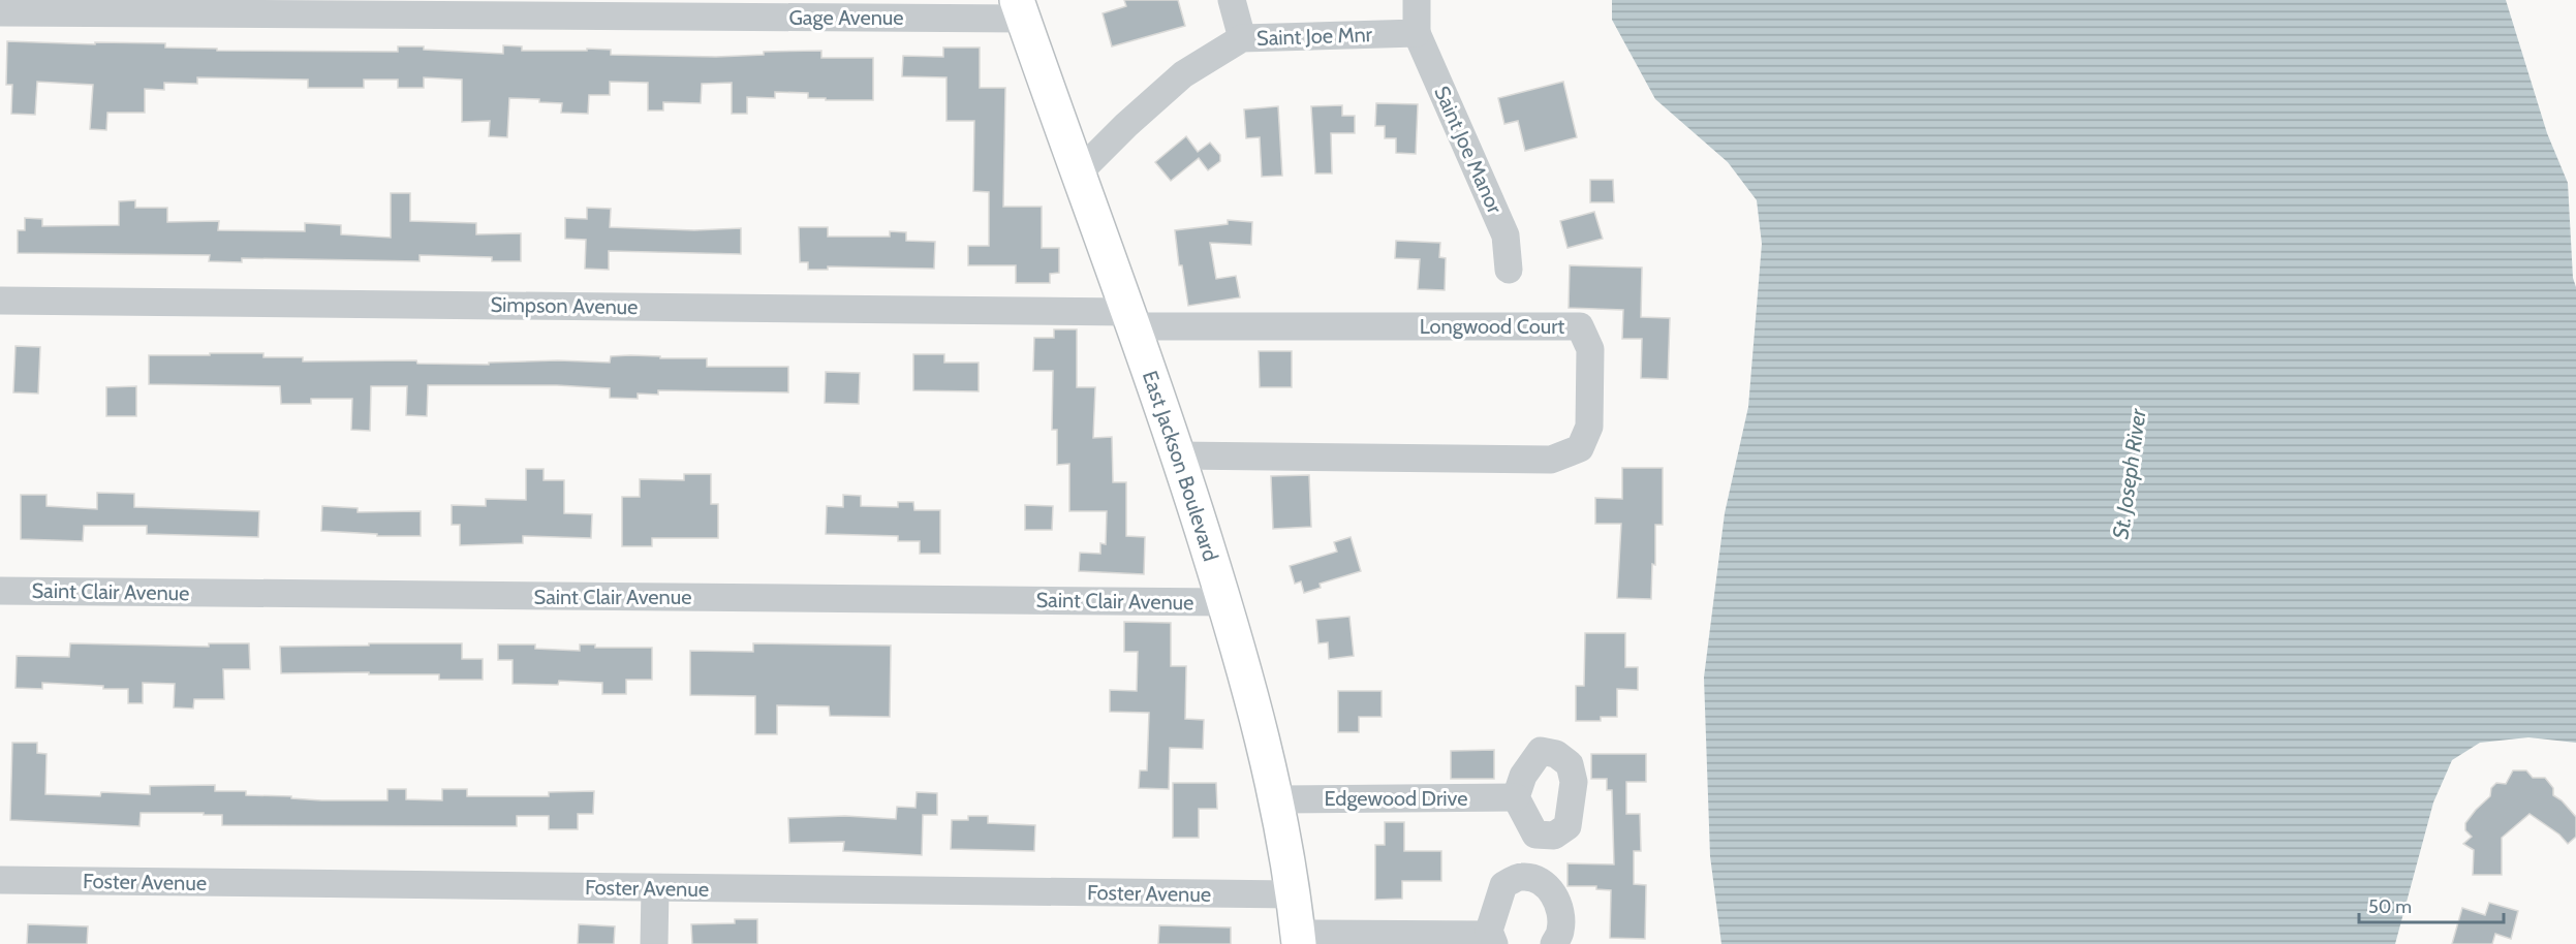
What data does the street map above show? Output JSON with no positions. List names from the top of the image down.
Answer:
{
  "streets": {
    "main road": ["East Jackson Boulevard"],
    "street": [
      "Gage Avenue",
      "Saint Joe Mnr",
      "Saint Joe Manor",
      "Simpson Avenue",
      "Longwood Court",
      "Saint Clair Avenue",
      "Edgewood Drive",
      "Foster Avenue"
    ]
  },
  "crossings": [
    ["Gage Avenue", "East Jackson Boulevard"],
    ["Saint Joe Mnr", "Saint Joe Manor"],
    ["Saint Joe Mnr", "East Jackson Boulevard"],
    ["Simpson Avenue", "Longwood Court"],
    ["Simpson Avenue", "East Jackson Boulevard"],
    ["Longwood Court", "East Jackson Boulevard"],
    ["East Jackson Boulevard", "Saint Clair Avenue"],
    ["East Jackson Boulevard", "Edgewood Drive"],
    ["East Jackson Boulevard", "Foster Avenue"]
  ],
  "water": ["St. Joseph River"],
  "scale_bar": "50 m"
}
